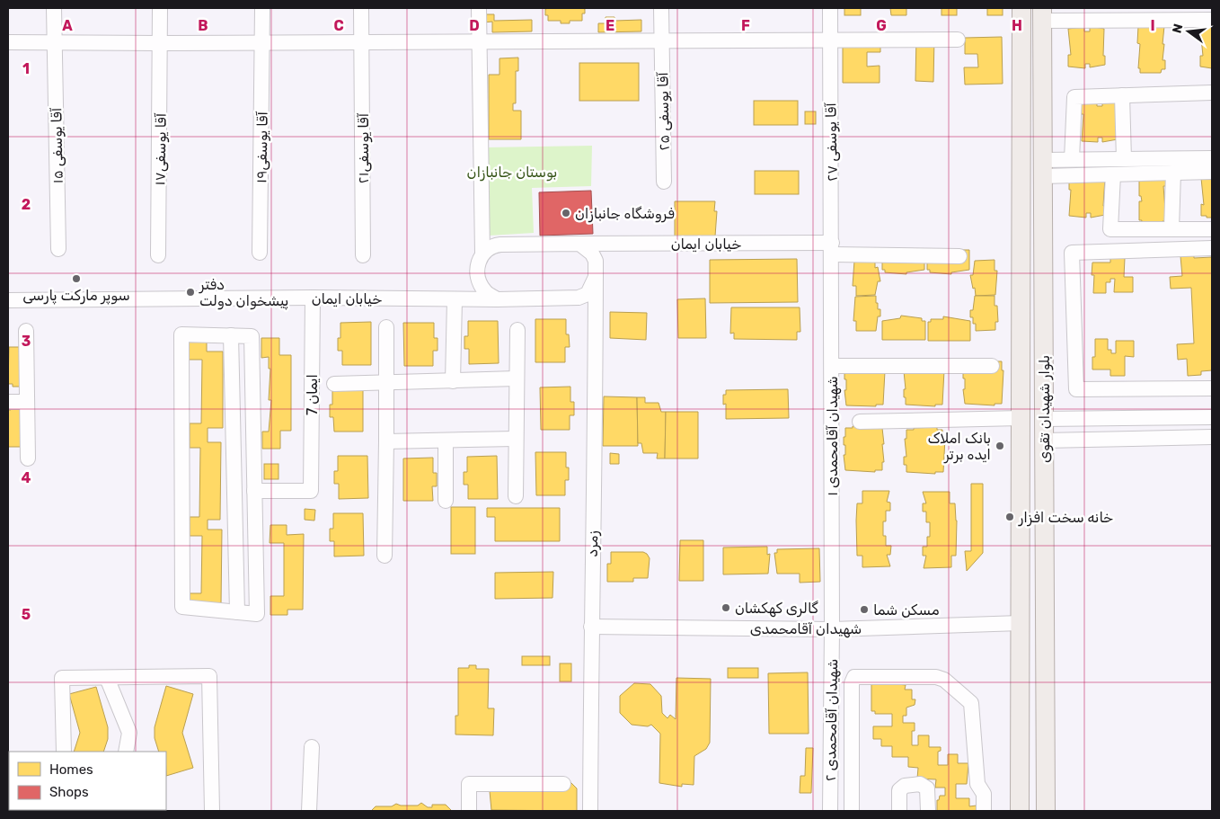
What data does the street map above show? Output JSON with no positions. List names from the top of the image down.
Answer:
{
  "streets": {
    "main road": ["بلوار شهیدان تقوی"],
    "street": [
      "آقا یوسفی ۲۵",
      "آقا یوسفی ۲۷",
      "آقا یوسفی ۱۵",
      "آقا یوسفی۱۹",
      "آقا یوسفی۲۱",
      "آقا یوسفی۱۷",
      "خیابان ایمان",
      "ایمان 7",
      "شهیدان آقامحمدی ۱",
      "زمرد",
      "شهیدان آقامحمدی",
      "شهیدان آقامحمدی ۲"
    ]
  },
  "crossings": [
    ["آقا یوسفی ۲۷", "خیابان ایمان"],
    ["آقا یوسفی ۲۷", "شهیدان آقامحمدی ۱"],
    ["خیابان ایمان", "ایمان 7"],
    ["خیابان ایمان", "شهیدان آقامحمدی ۱"],
    ["بلوار شهیدان تقوی", "شهیدان آقامحمدی"],
    ["شهیدان آقامحمدی ۱", "شهیدان آقامحمدی"],
    ["شهیدان آقامحمدی ۱", "شهیدان آقامحمدی ۲"],
    ["زمرد", "شهیدان آقامحمدی"],
    ["شهیدان آقامحمدی", "شهیدان آقامحمدی ۲"]
  ],
  "parks": ["بوستان جانبازان"],
  "places": [
    "فروشگاه جانبازان",
    "سوپر مارکت پارسی",
    "دفتر پیشخوان دولت",
    "بانک املاک ایده برتر",
    "خانه سخت افزار",
    "گالری کهکشان",
    "مسکن شما"
  ],
  "legend": ["Homes", "Shops"],
  "north": "left",
  "grid": {
    "columns": [
      "A",
      "B",
      "C",
      "D",
      "E",
      "F",
      "G",
      "H",
      "I"
    ],
    "rows": [
      "1",
      "2",
      "3",
      "4",
      "5"
    ]
  }
}
